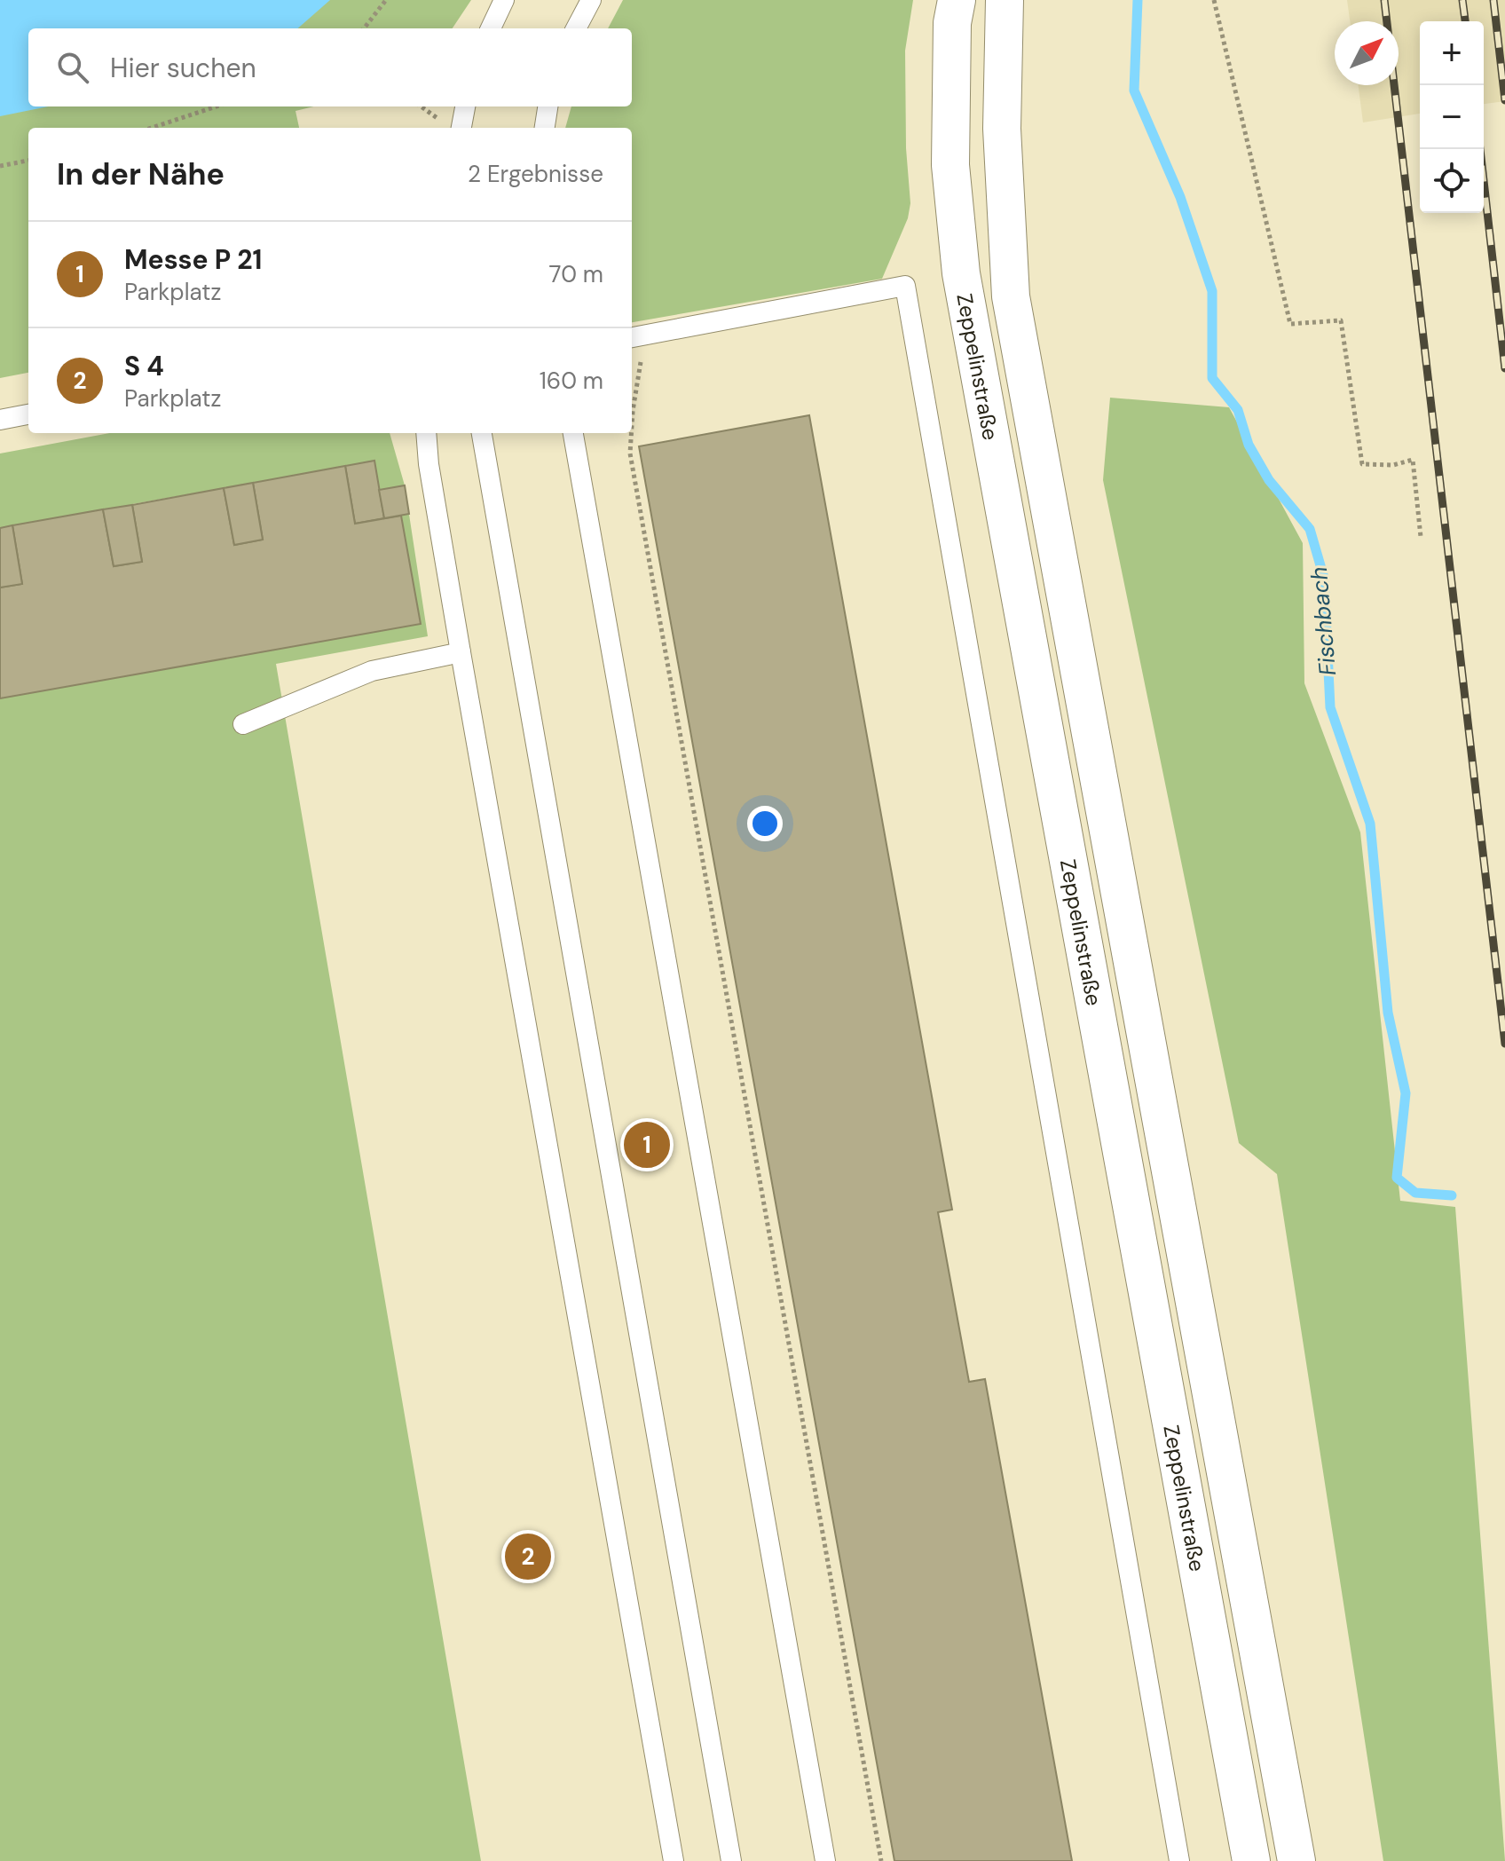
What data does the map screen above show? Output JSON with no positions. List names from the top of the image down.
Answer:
{
  "streets": {
    "street": ["Zeppelinstraße"]
  },
  "water": ["Fischbach"],
  "north": "top right",
  "page": {
    "map_buttons": ["+", "−"],
    "search": "Hier suchen",
    "heading": ["In der Nähe", "2 Ergebnisse"],
    "list": [
      {
        "mark": "1",
        "name": "Messe P 21",
        "note": "Parkplatz",
        "value": "70 m"
      },
      {
        "mark": "2",
        "name": "S 4",
        "note": "Parkplatz",
        "value": "160 m"
      }
    ],
    "pins": ["1", "2"]
  }
}
